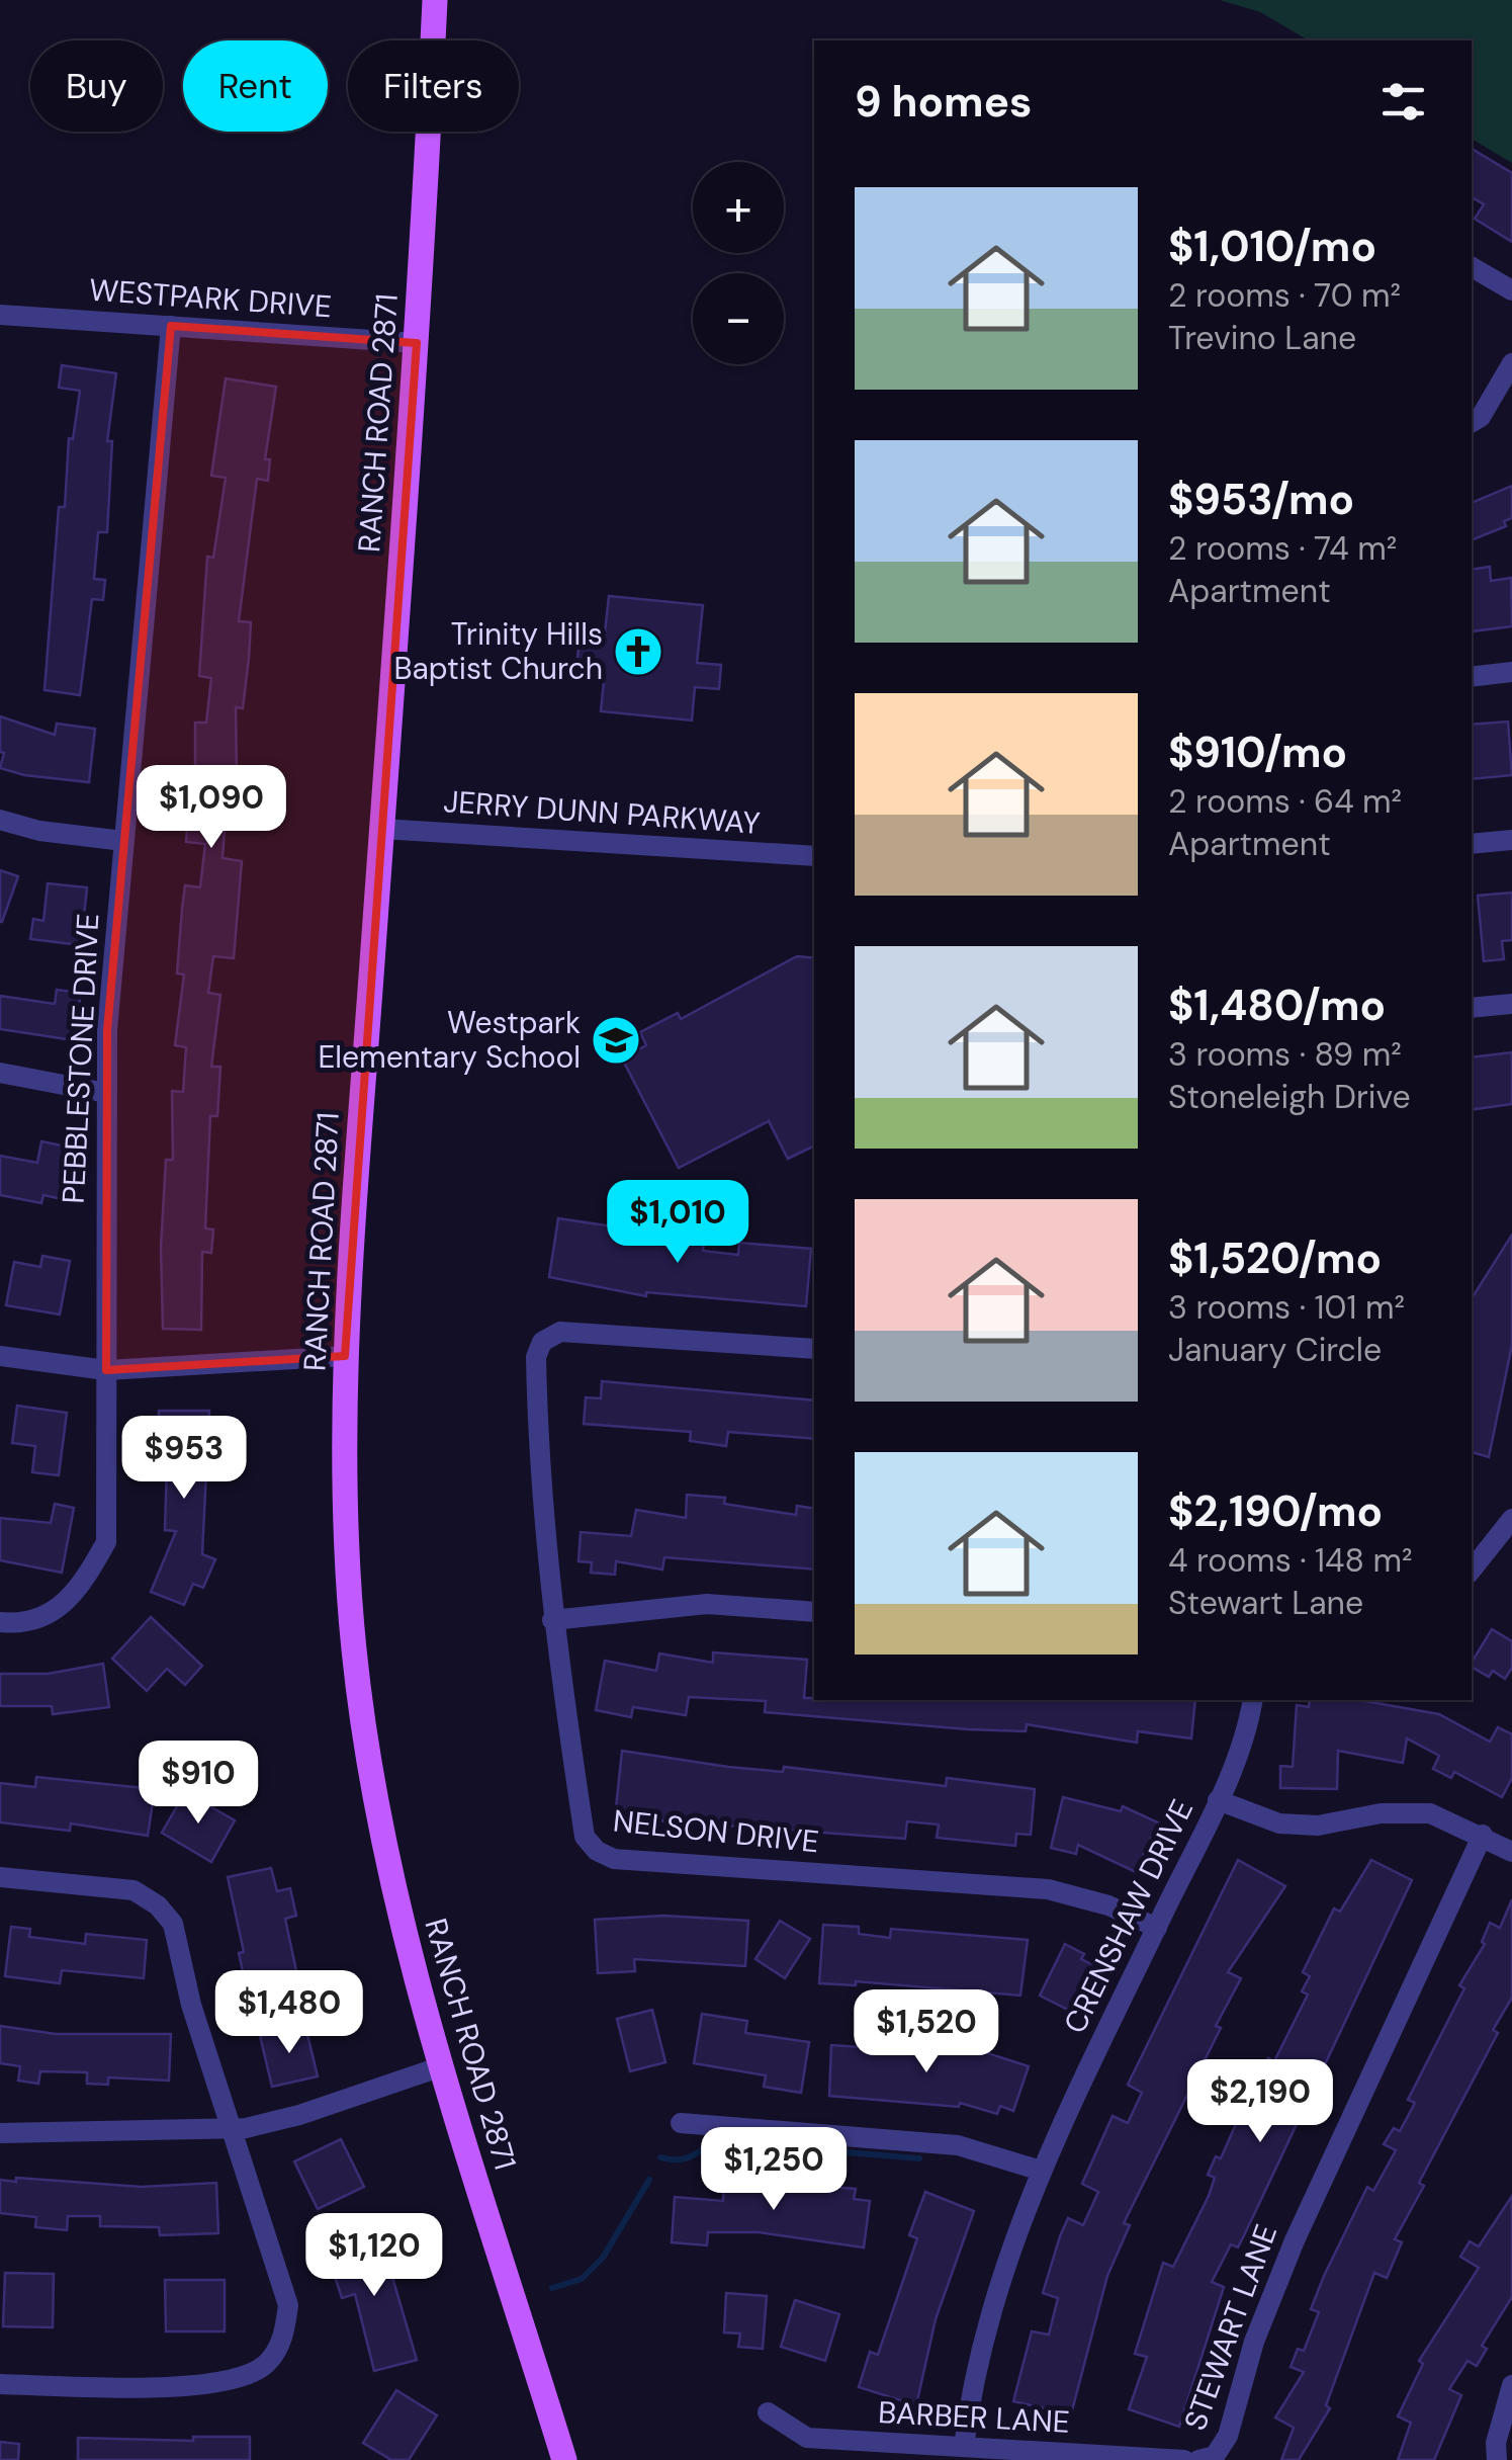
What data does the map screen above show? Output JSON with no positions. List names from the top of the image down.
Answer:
{
  "streets": {
    "main road": ["RANCH ROAD 2871"],
    "street": [
      "WESTPARK DRIVE",
      "JERRY DUNN PARKWAY",
      "PEBBLESTONE DRIVE",
      "NELSON DRIVE",
      "CRENSHAW DRIVE",
      "STEWART LANE",
      "BARBER LANE"
    ]
  },
  "crossings": [
    ["WESTPARK DRIVE", "RANCH ROAD 2871"],
    ["WESTPARK DRIVE", "PEBBLESTONE DRIVE"],
    ["RANCH ROAD 2871", "JERRY DUNN PARKWAY"],
    ["NELSON DRIVE", "CRENSHAW DRIVE"],
    ["CRENSHAW DRIVE", "BARBER LANE"]
  ],
  "places": {
    "church": ["Trinity Hills Baptist Church"],
    "school or university": ["Westpark Elementary School"]
  },
  "page": {
    "chip": ["Buy", "Rent", "Filters"],
    "heading": "9 homes",
    "map_buttons": ["+", "−"],
    "list": [
      {
        "name": "$1,010/mo",
        "note": "2 rooms · 70 m² · Trevino Lane"
      },
      {
        "name": "$953/mo",
        "note": "2 rooms · 74 m² · Apartment"
      },
      {
        "name": "$910/mo",
        "note": "2 rooms · 64 m² · Apartment"
      },
      {
        "name": "$1,480/mo",
        "note": "3 rooms · 89 m² · Stoneleigh Drive"
      },
      {
        "name": "$1,520/mo",
        "note": "3 rooms · 101 m² · January Circle"
      },
      {
        "name": "$2,190/mo",
        "note": "4 rooms · 148 m² · Stewart Lane"
      }
    ],
    "price": [
      "$1,090",
      "$1,010",
      "$953",
      "$910",
      "$1,480",
      "$1,520",
      "$2,190",
      "$1,250",
      "$1,120"
    ]
  }
}
